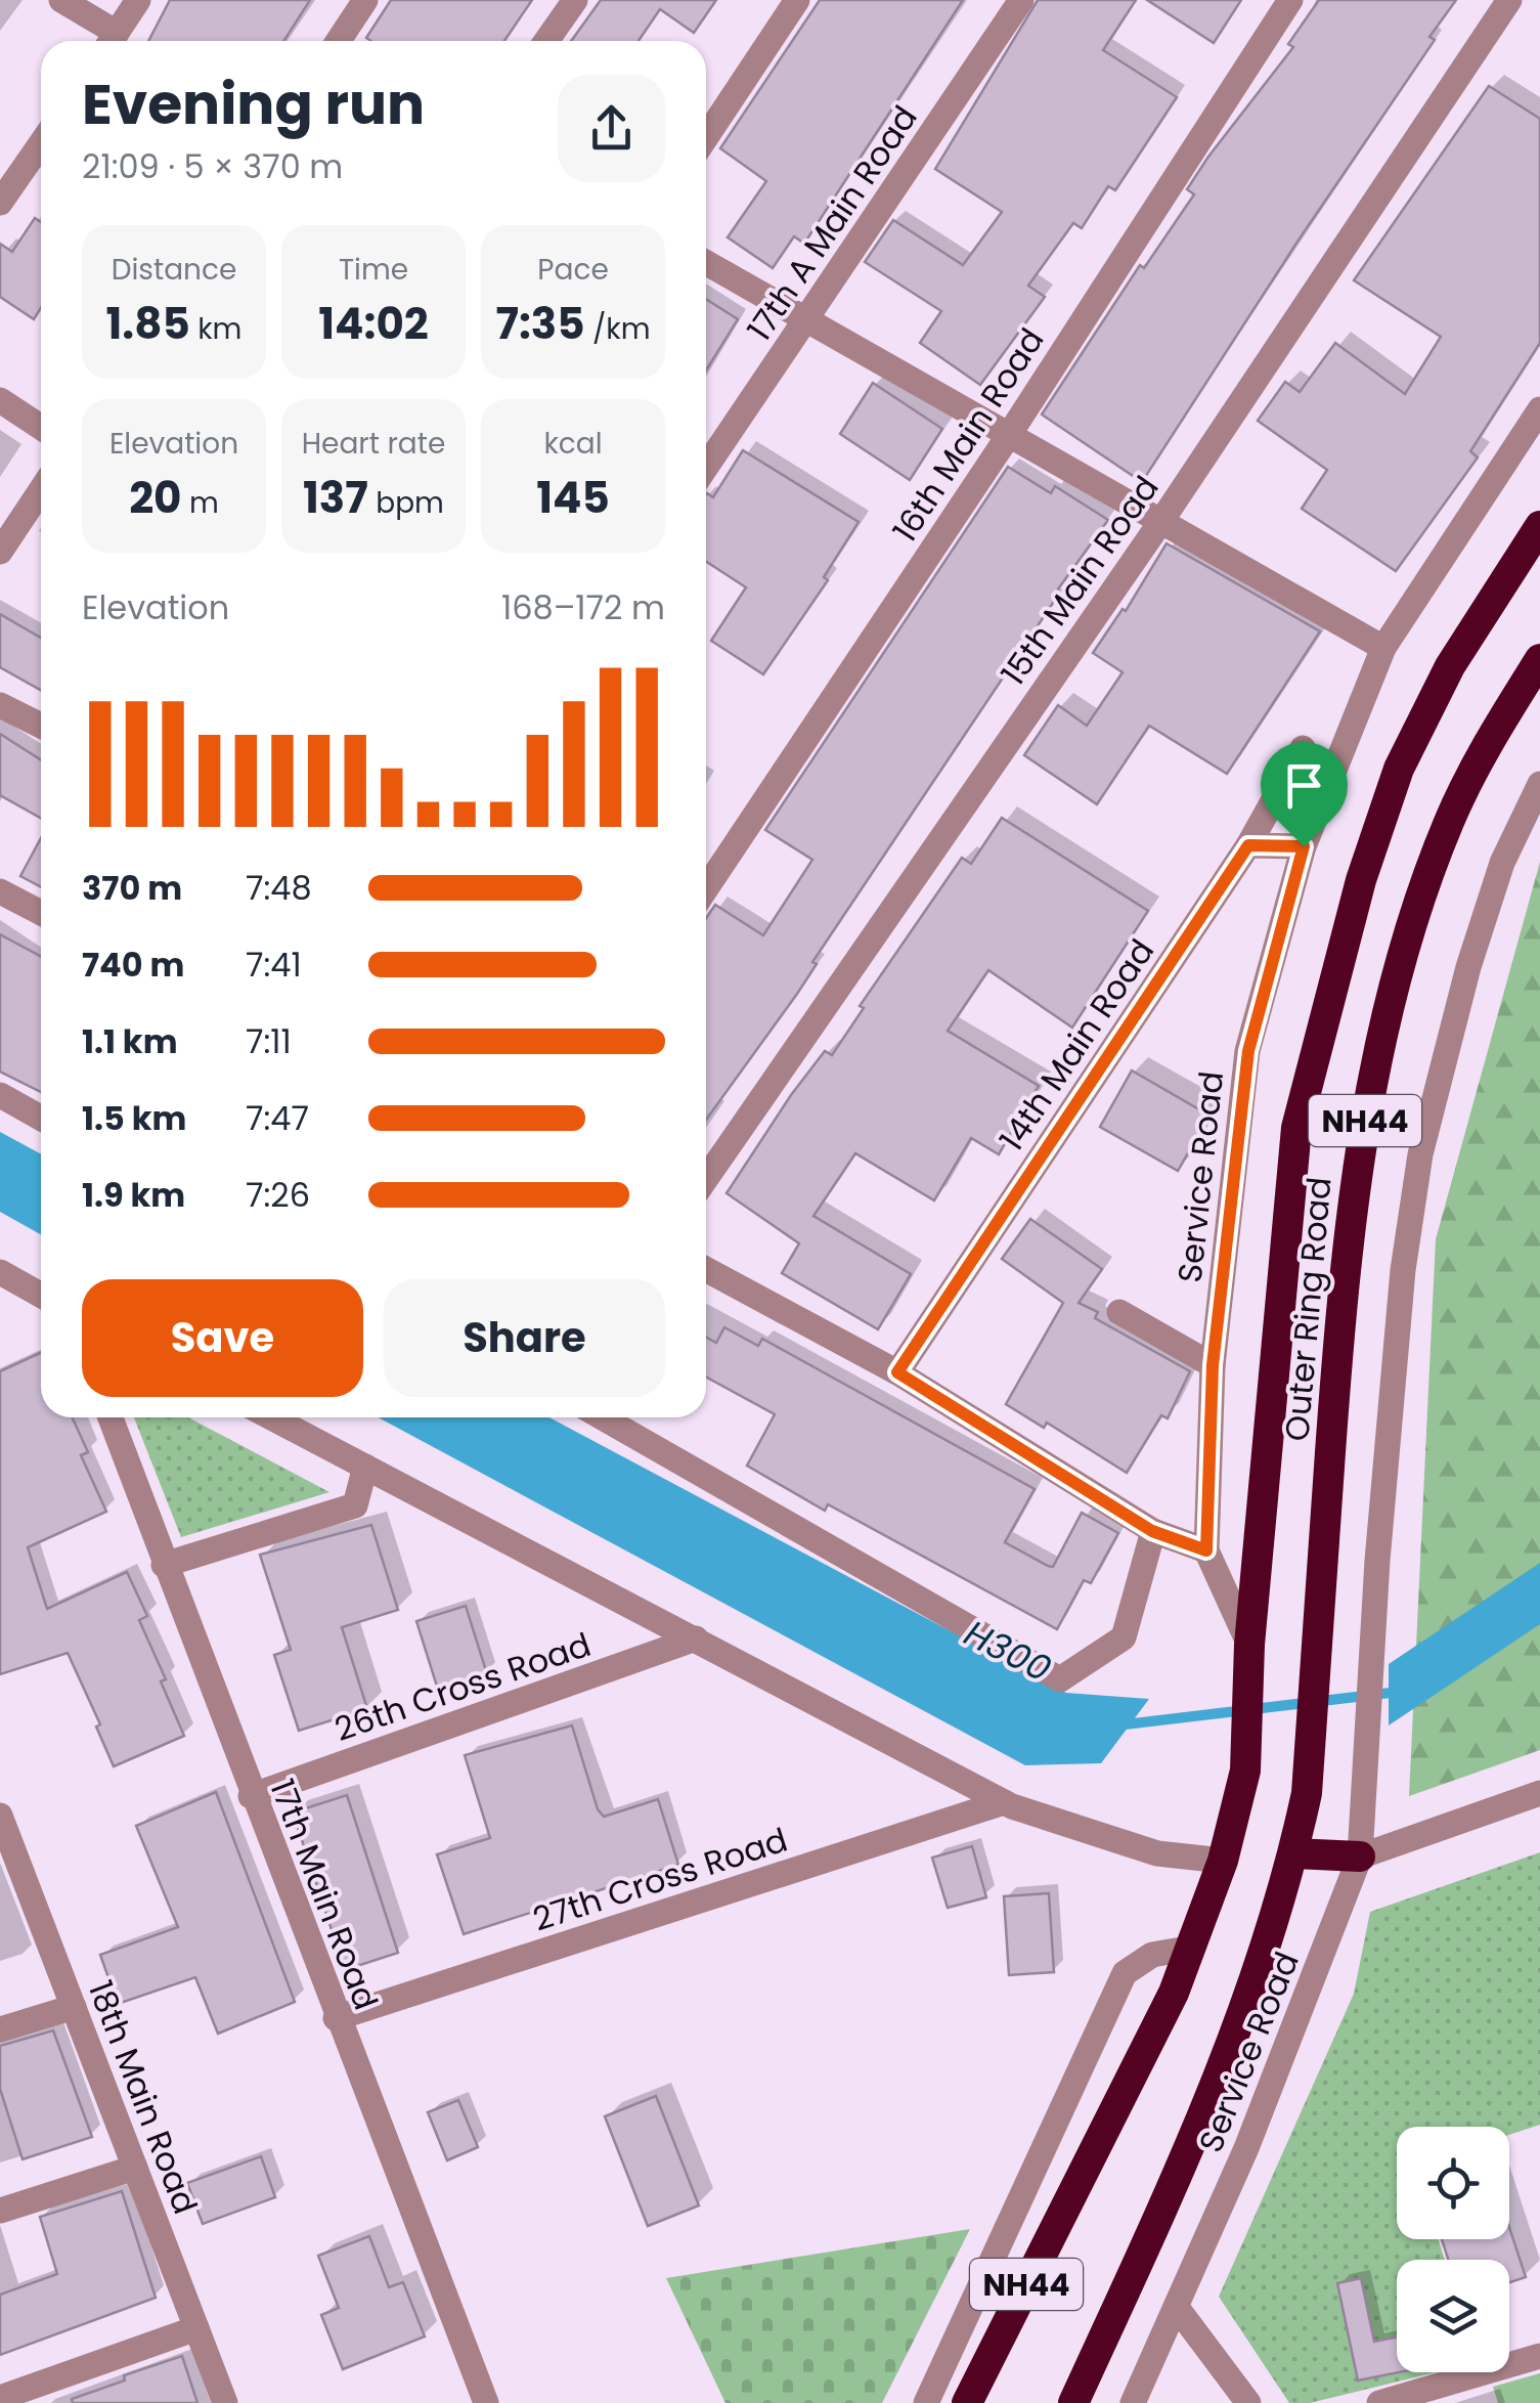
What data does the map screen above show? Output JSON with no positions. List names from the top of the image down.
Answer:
{
  "streets": {
    "highway": ["NH44", "Outer Ring Road"],
    "street": [
      "17th A Main Road",
      "16th Main Road",
      "15th Main Road",
      "14th Main Road",
      "Service Road",
      "26th Cross Road",
      "27th Cross Road",
      "17th Main Road",
      "18th Main Road"
    ]
  },
  "crossings": [
    ["NH44", "Outer Ring Road"],
    ["Service Road", "Outer Ring Road"],
    ["26th Cross Road", "17th Main Road"],
    ["27th Cross Road", "17th Main Road"]
  ],
  "water": ["H300"],
  "page": {
    "heading": ["Evening run", "21:09 · 5 × 370 m"],
    "stats": [
      ["Distance", "1.85 km"],
      ["Time", "14:02"],
      ["Pace", "7:35 /km"],
      ["Elevation", "20 m"],
      ["Heart rate", "137 bpm"],
      ["kcal", "145"]
    ],
    "chart": ["Elevation", "168–172 m"],
    "list": [
      {
        "name": "370 m",
        "note": "7:48"
      },
      {
        "name": "740 m",
        "note": "7:41"
      },
      {
        "name": "1.1 km",
        "note": "7:11"
      },
      {
        "name": "1.5 km",
        "note": "7:47"
      },
      {
        "name": "1.9 km",
        "note": "7:26"
      }
    ],
    "buttons": ["Save", "Share"]
  }
}
